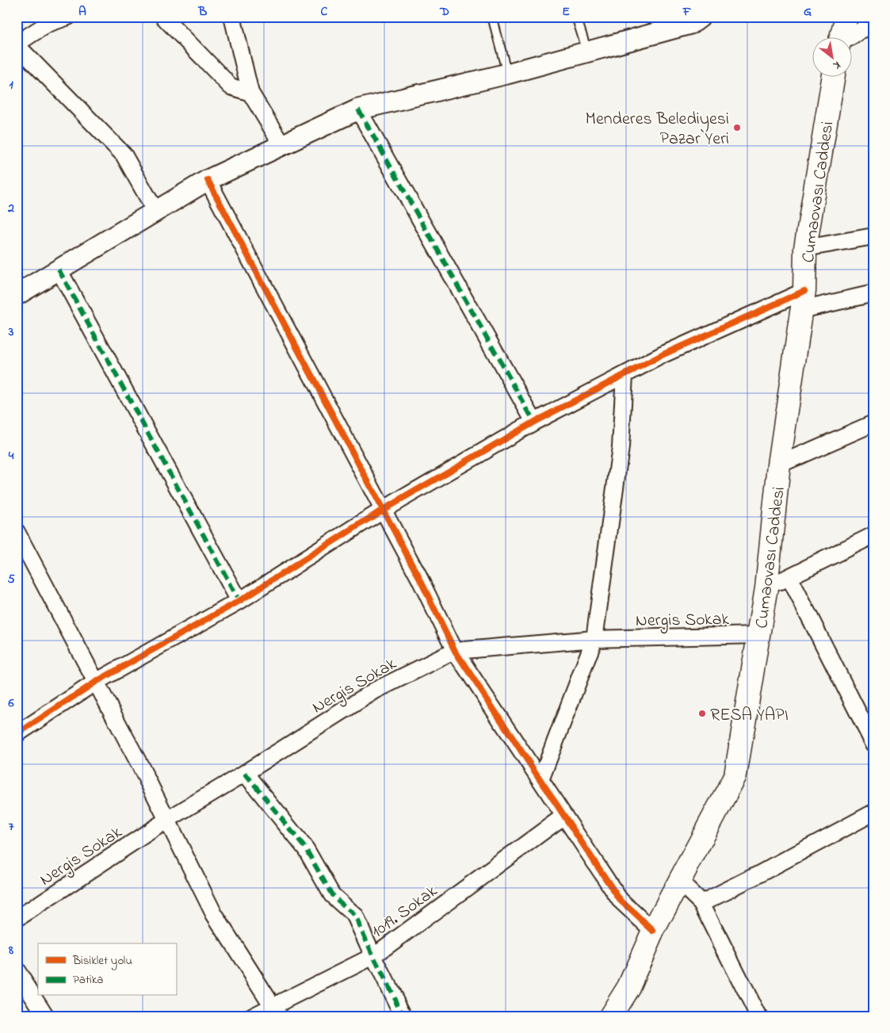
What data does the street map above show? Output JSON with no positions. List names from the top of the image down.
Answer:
{
  "streets": {
    "main road": ["Cumaovası Caddesi"],
    "street": ["Nergis Sokak", "1019. Sokak"]
  },
  "crossings": [
    ["Cumaovası Caddesi", "Nergis Sokak"]
  ],
  "places": ["Menderes Belediyesi Pazar Yeri", "RESA YAPI"],
  "legend": ["Bisiklet yolu", "Patika"],
  "north": "bottom right",
  "grid": {
    "columns": [
      "A",
      "B",
      "C",
      "D",
      "E",
      "F",
      "G"
    ],
    "rows": [
      "1",
      "2",
      "3",
      "4",
      "5",
      "6",
      "7",
      "8"
    ]
  }
}
